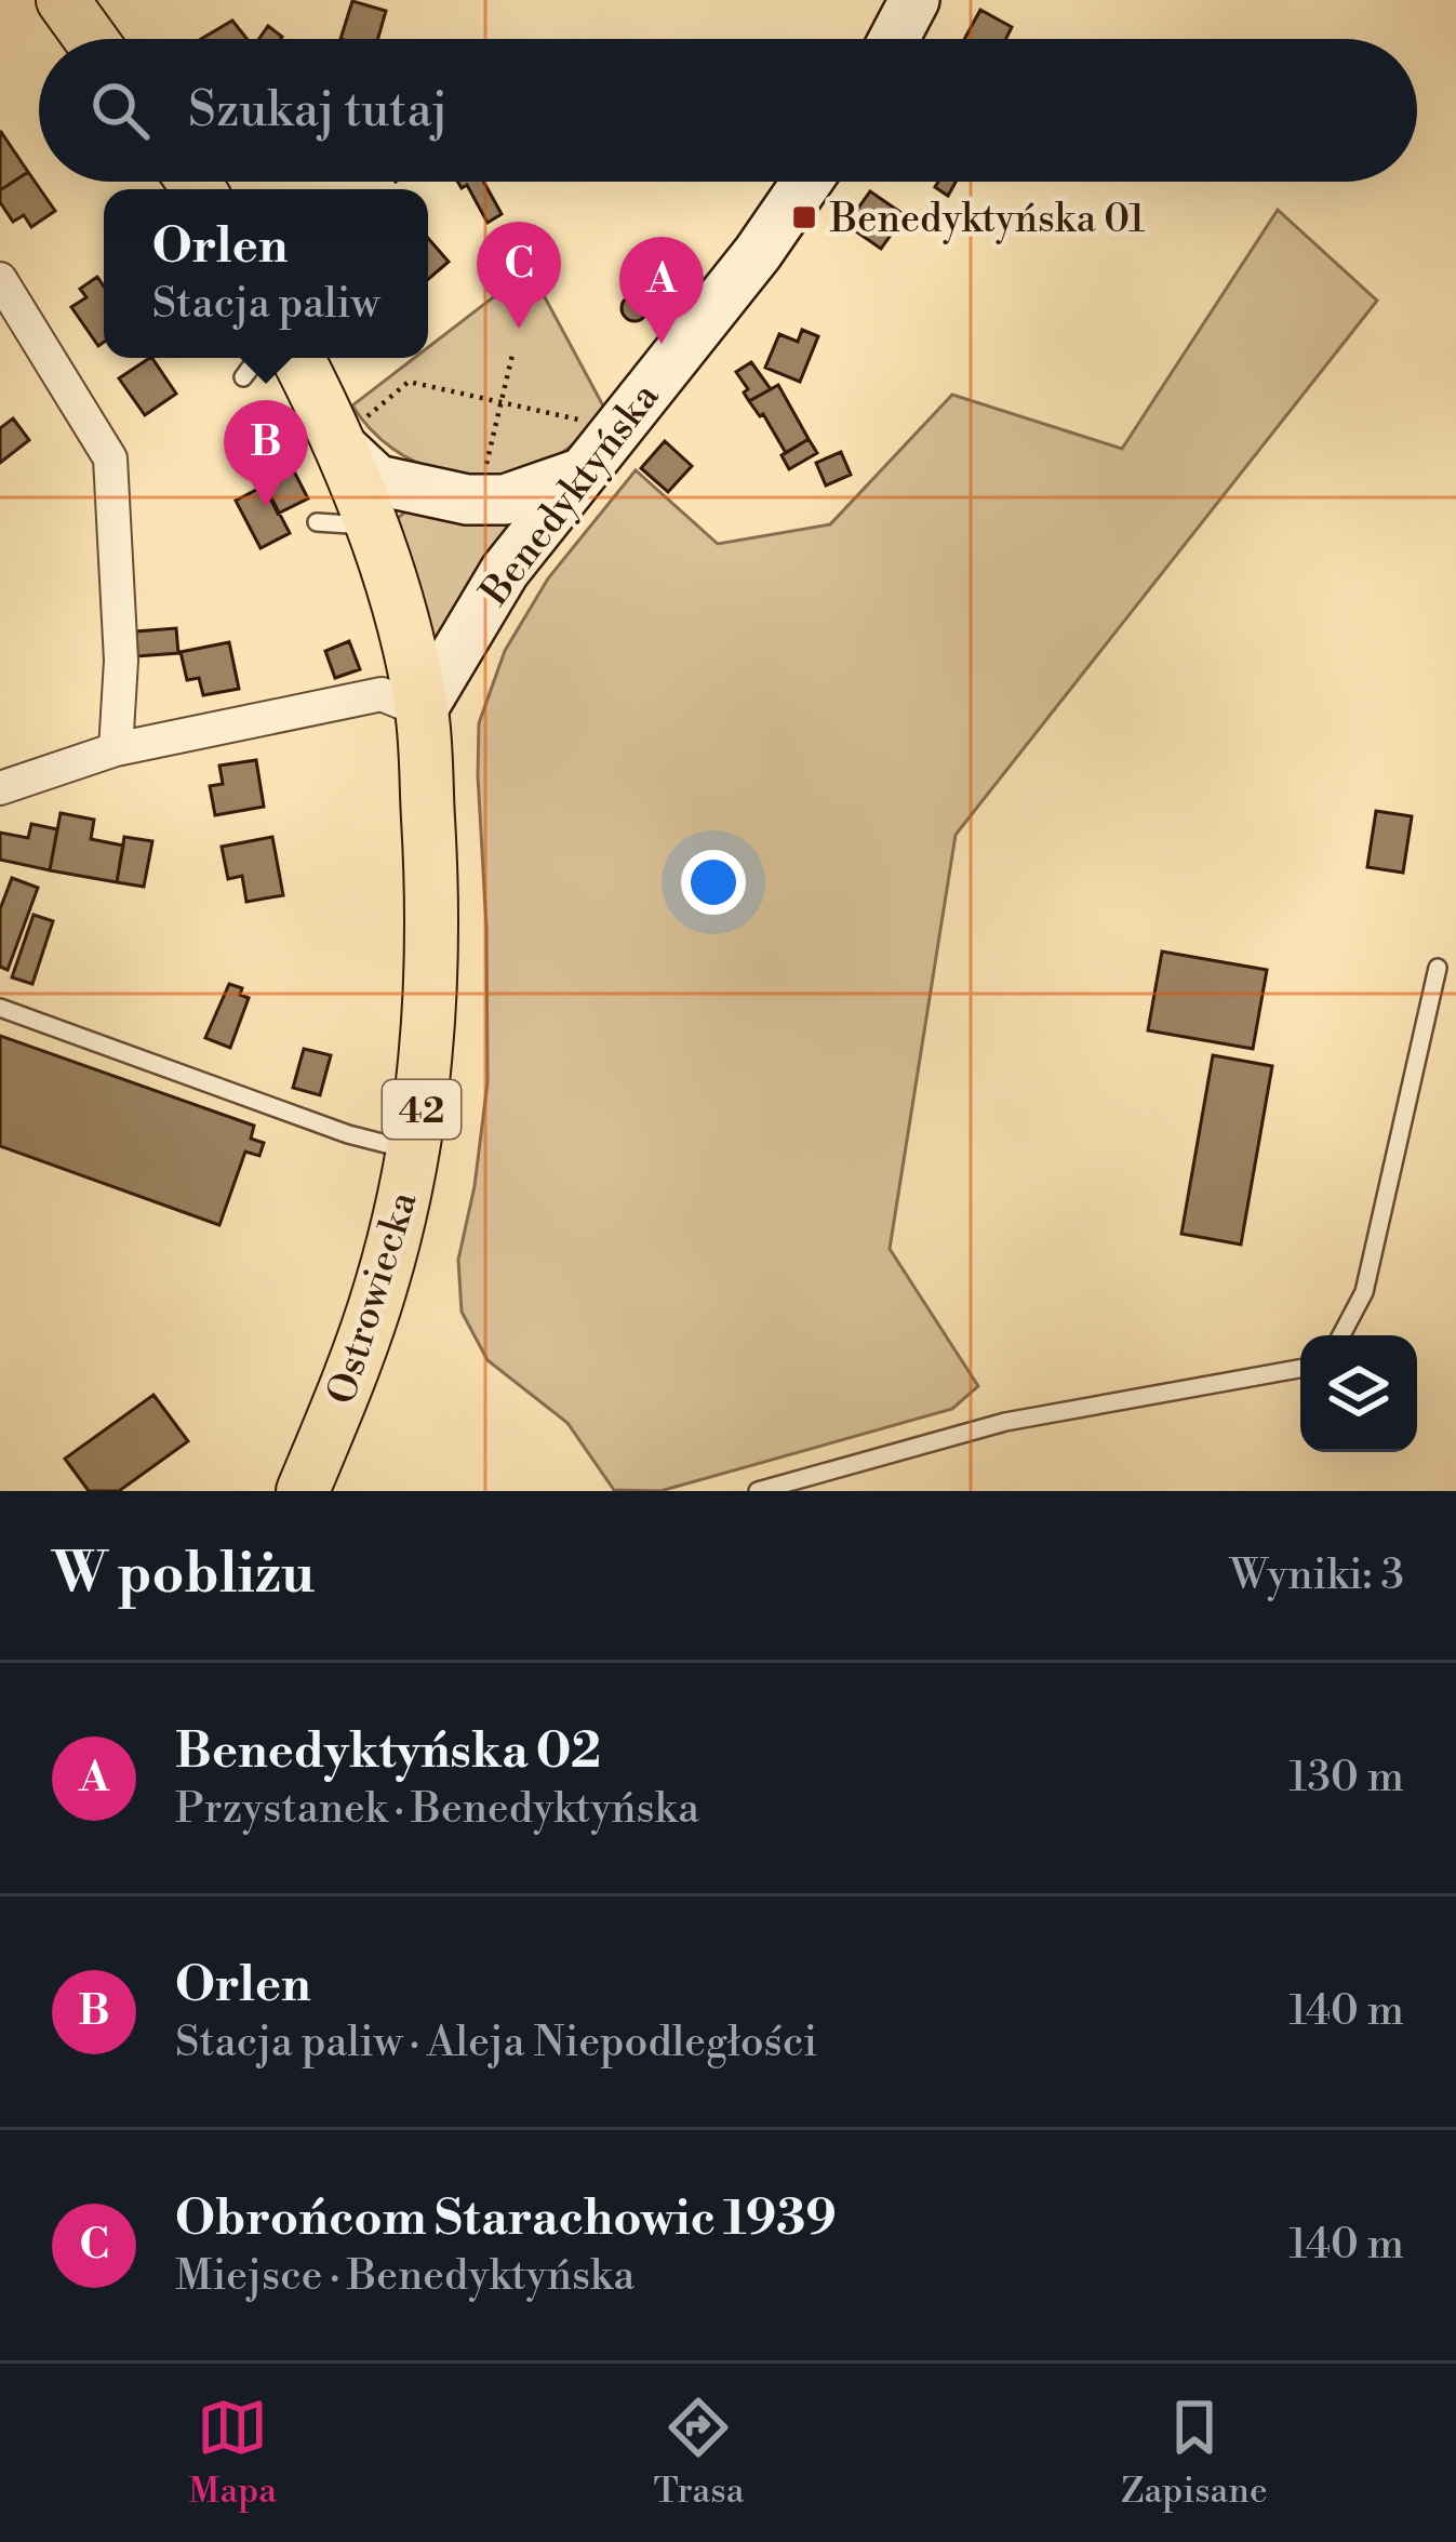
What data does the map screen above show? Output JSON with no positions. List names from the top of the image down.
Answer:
{
  "streets": {
    "main road": ["42", "Ostrowiecka"],
    "street": ["Benedyktyńska"]
  },
  "crossings": [
    ["Benedyktyńska", "42"],
    ["Benedyktyńska", "Ostrowiecka"],
    ["42", "Ostrowiecka"]
  ],
  "places": {
    "transit": ["Benedyktyńska 01"]
  },
  "page": {
    "search": "Szukaj tutaj",
    "popup": ["Orlen", "Stacja paliw"],
    "pins": ["C", "A", "B"],
    "heading": ["W pobliżu", "Wyniki: 3"],
    "list": [
      {
        "mark": "A",
        "name": "Benedyktyńska 02",
        "note": "Przystanek · Benedyktyńska",
        "value": "130 m"
      },
      {
        "mark": "B",
        "name": "Orlen",
        "note": "Stacja paliw · Aleja Niepodległości",
        "value": "140 m"
      },
      {
        "mark": "C",
        "name": "Obrońcom Starachowic 1939",
        "note": "Miejsce · Benedyktyńska",
        "value": "140 m"
      }
    ],
    "nav": ["Mapa", "Trasa", "Zapisane"]
  }
}
